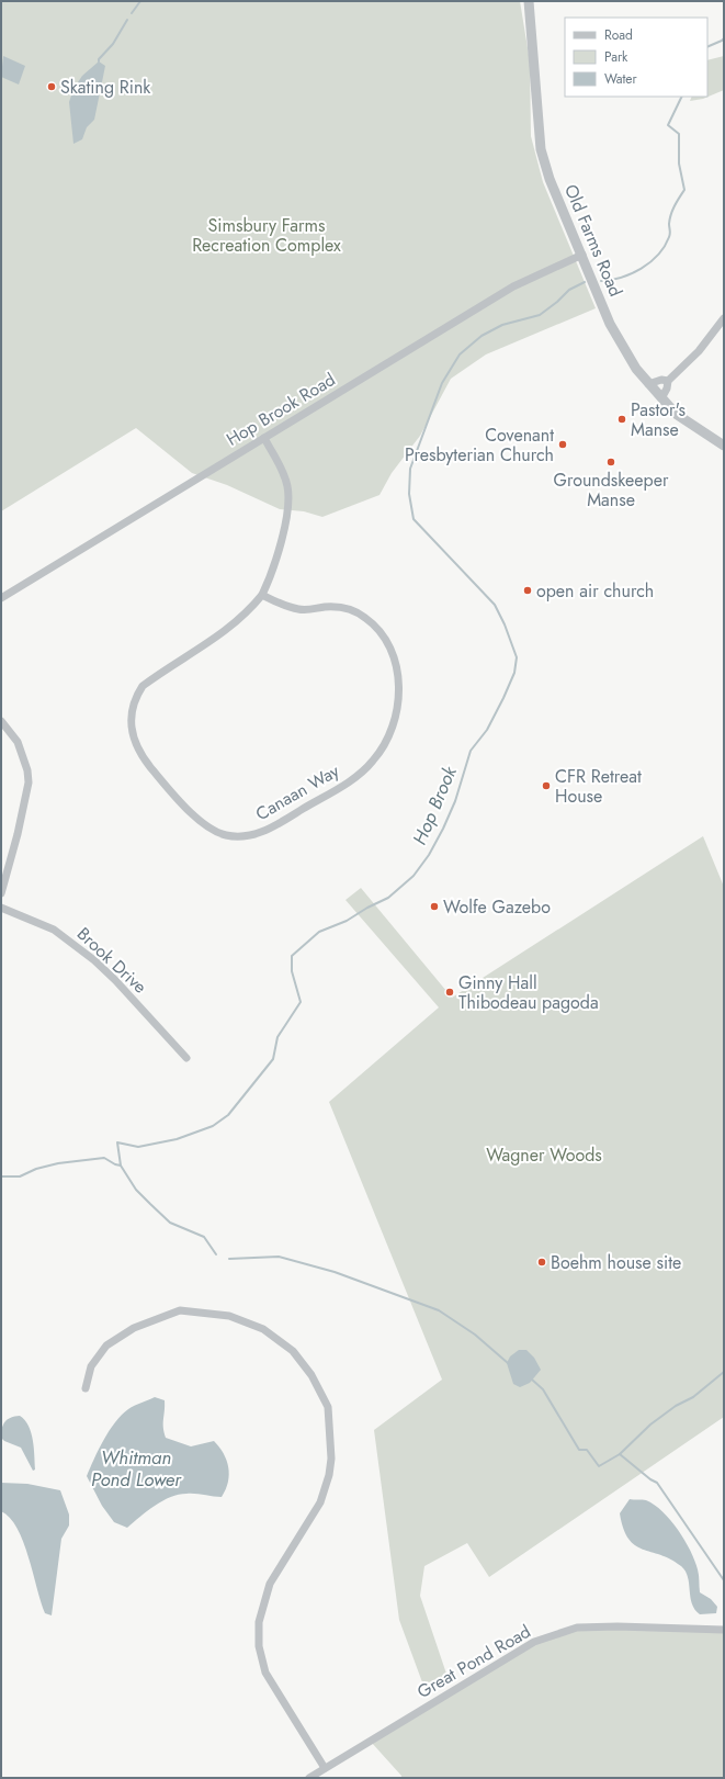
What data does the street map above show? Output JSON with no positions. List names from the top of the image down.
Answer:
{
  "streets": {
    "street": [
      "Old Farms Road",
      "Hop Brook Road",
      "Canaan Way",
      "Brook Drive",
      "Great Pond Road"
    ]
  },
  "crossings": [
    ["Old Farms Road", "Hop Brook Road"],
    ["Hop Brook Road", "Canaan Way"]
  ],
  "water": ["Hop Brook", "Whitman Pond Lower"],
  "parks": ["Simsbury Farms Recreation Complex", "Wagner Woods"],
  "places": [
    "Skating Rink",
    "Pastor's Manse",
    "Covenant Presbyterian Church",
    "Groundskeeper Manse",
    "open air church",
    "CFR Retreat House",
    "Wolfe Gazebo",
    "Ginny Hall Thibodeau pagoda",
    "Boehm house site"
  ],
  "legend": ["Road", "Park", "Water"]
}
